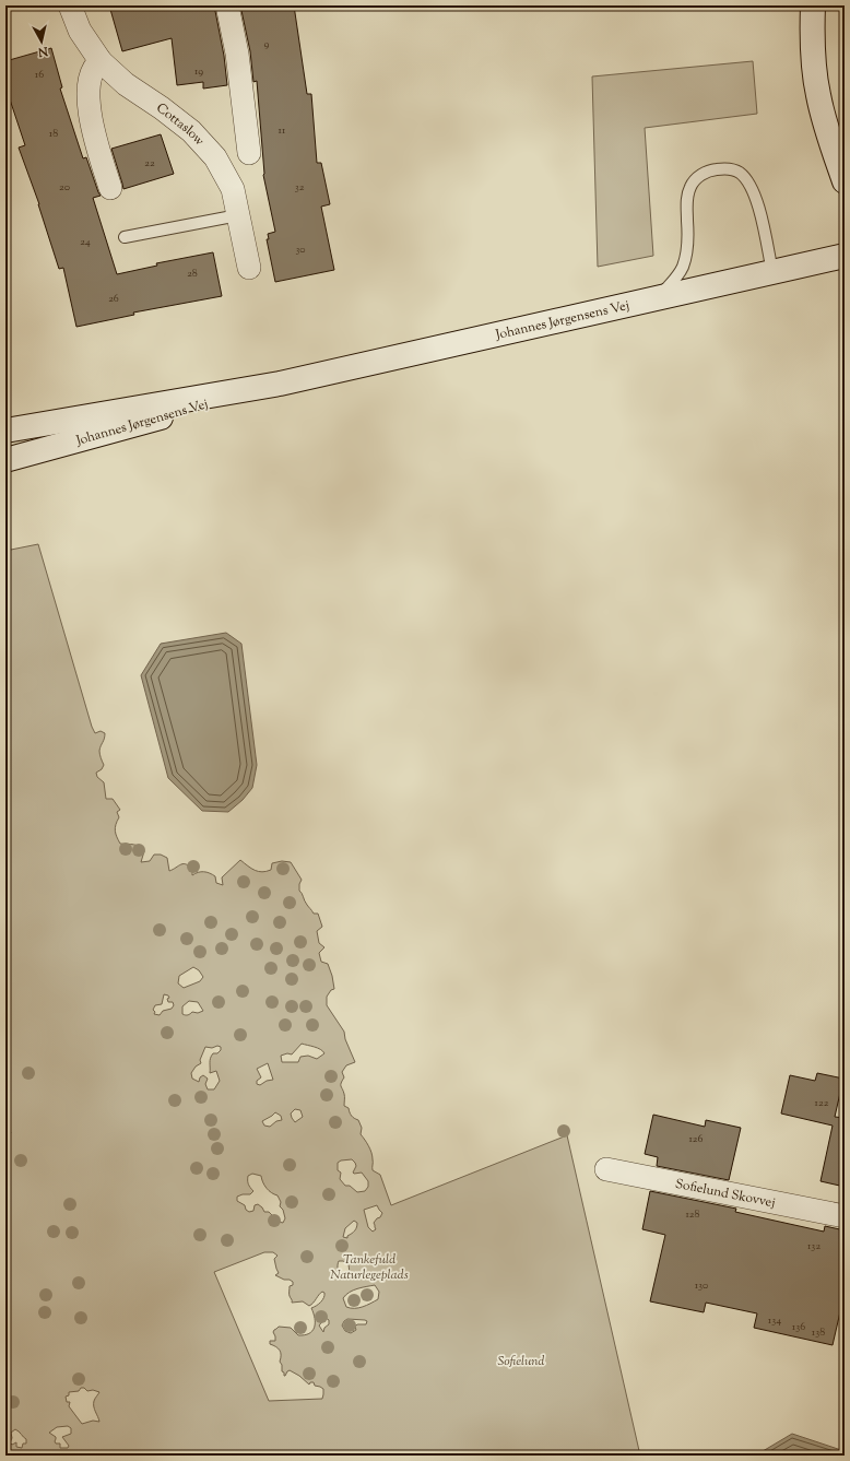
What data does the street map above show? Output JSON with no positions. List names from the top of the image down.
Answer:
{
  "streets": {
    "street": ["Cottaslow", "Johannes Jørgensens Vej", "Sofielund Skovvej"]
  },
  "parks": ["Tankefuld Naturlegeplads", "Sofielund"],
  "house_numbers": [
    "9",
    "19",
    "16",
    "11",
    "18",
    "22",
    "20",
    "32",
    "24",
    "30",
    "28",
    "26",
    "122",
    "126",
    "128",
    "132",
    "130",
    "134",
    "136",
    "138"
  ],
  "north": "bottom"
}
